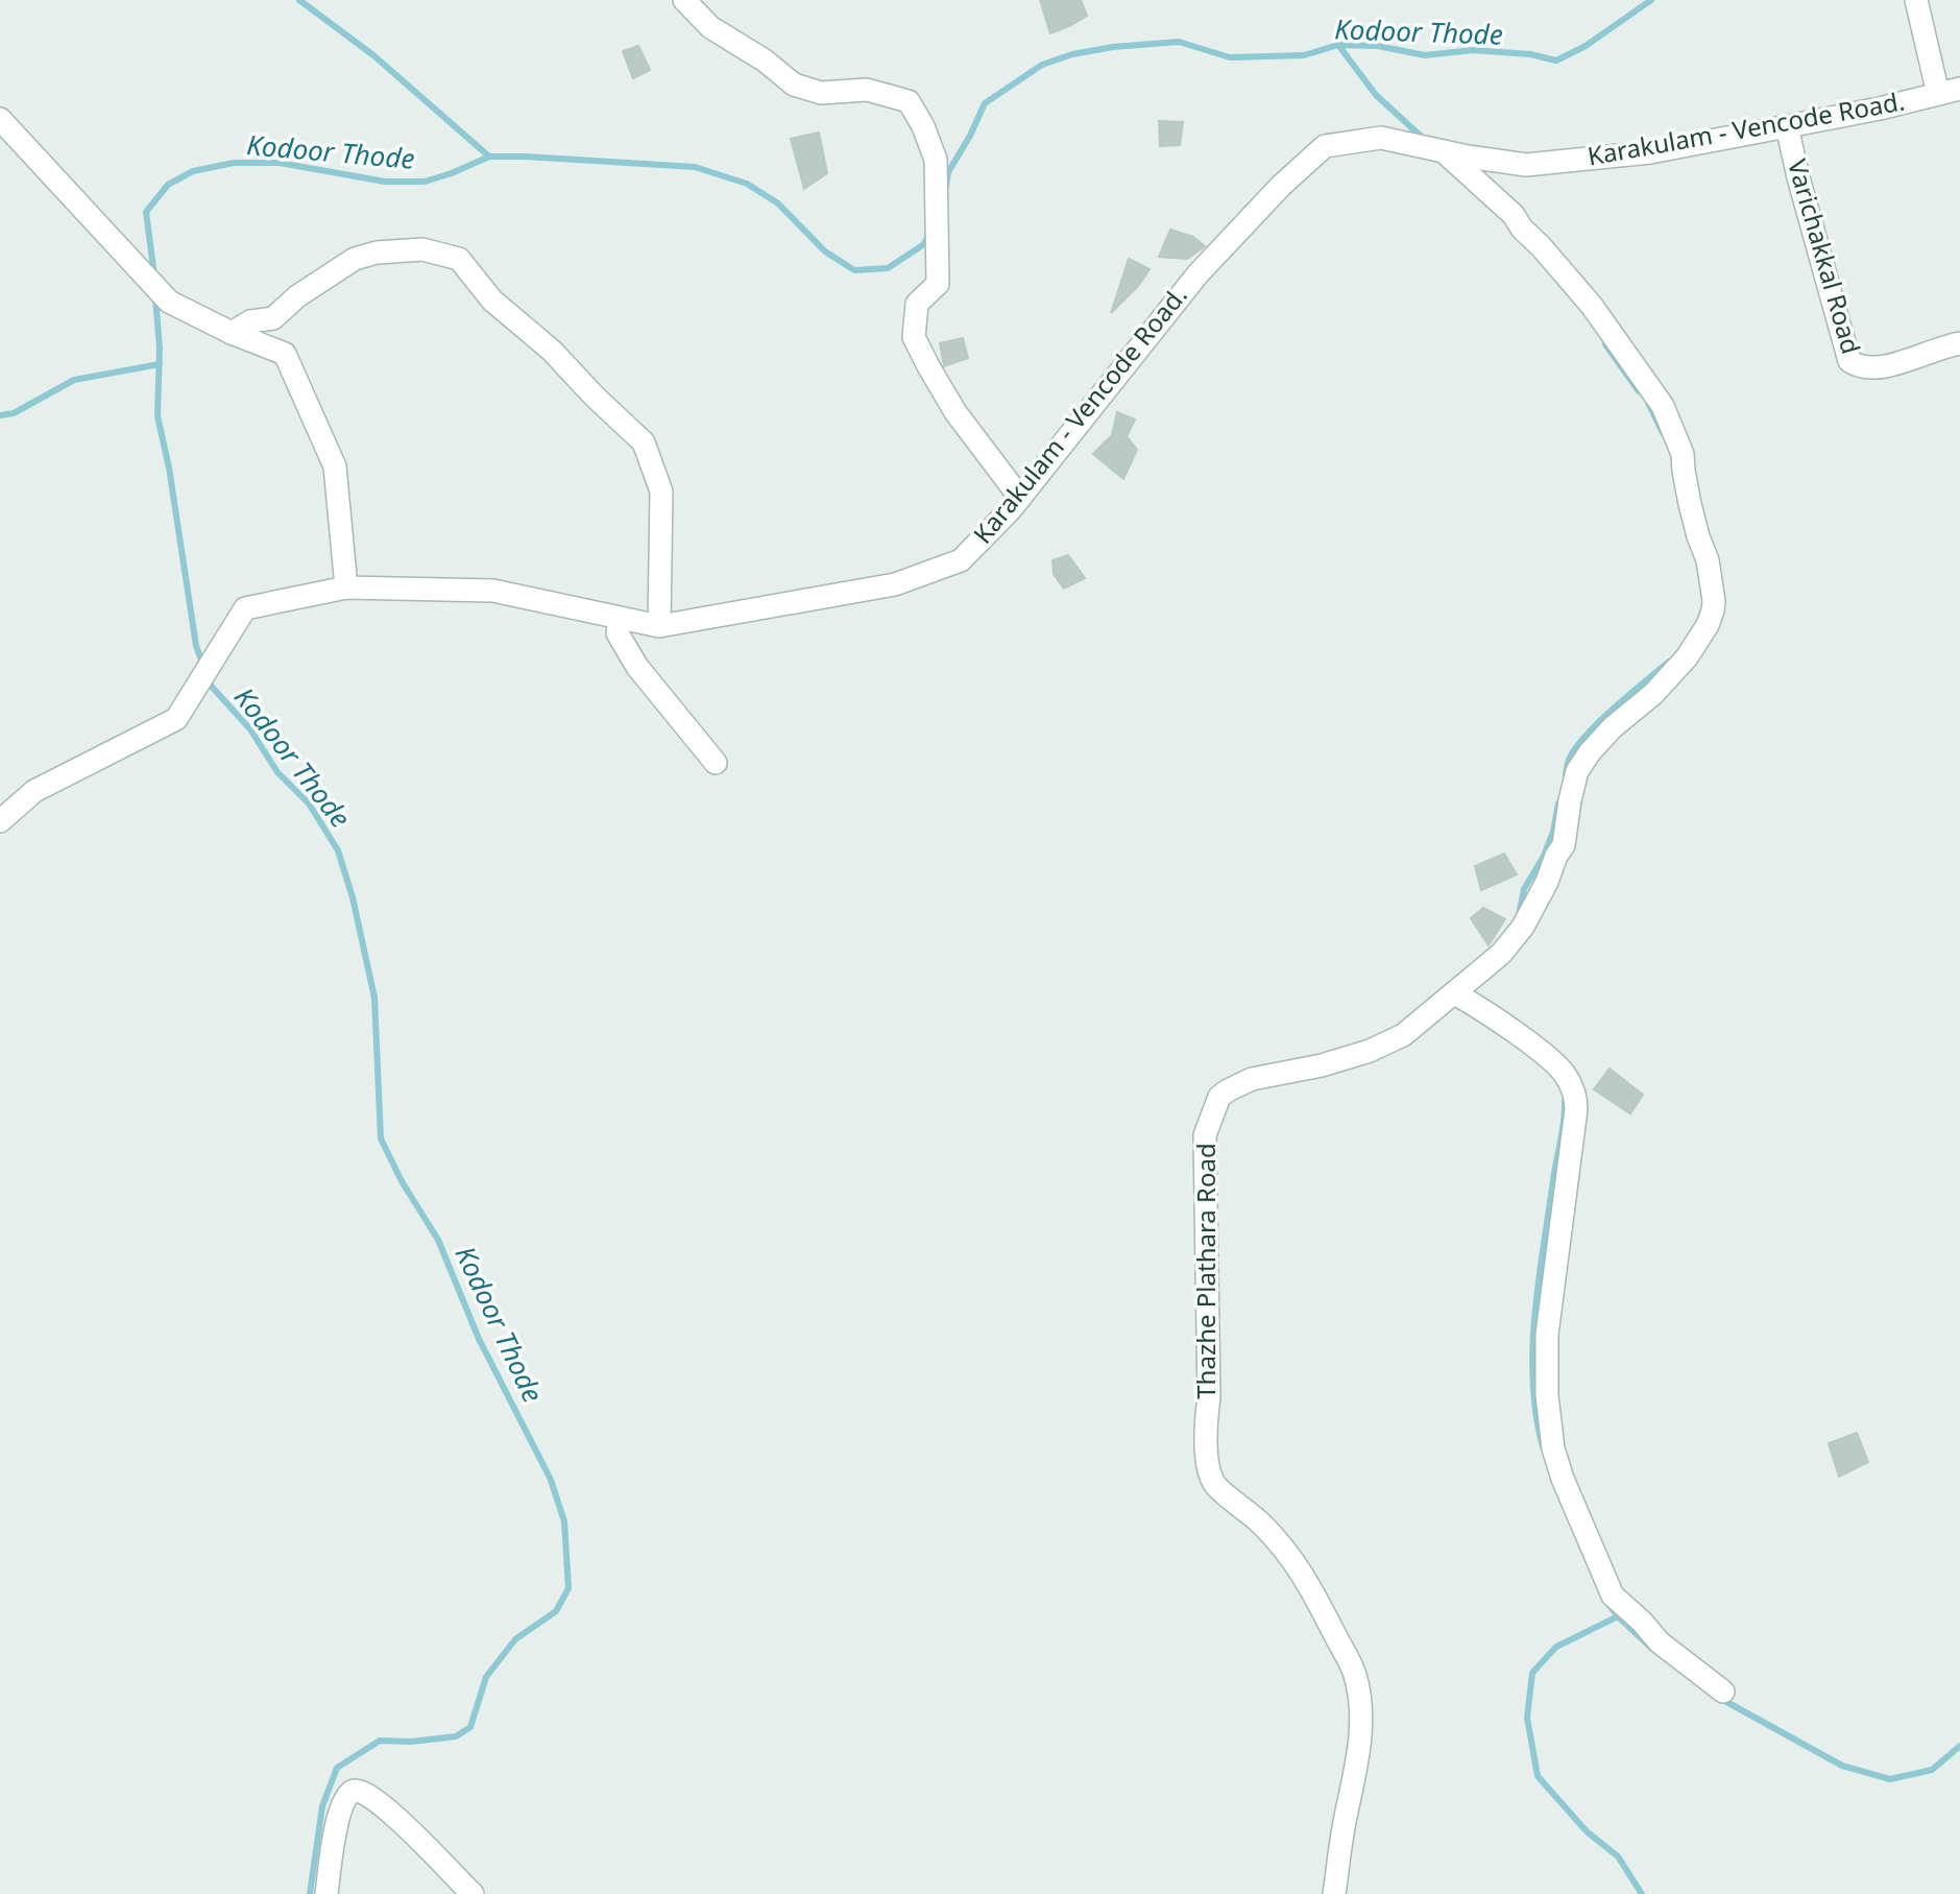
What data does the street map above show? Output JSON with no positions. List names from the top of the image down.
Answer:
{
  "streets": {
    "street": ["Karakulam - Vencode Road.", "Varichakkal Road", "Thazhe Plathara Road"]
  },
  "crossings": [
    ["Karakulam - Vencode Road.", "Varichakkal Road"],
    ["Karakulam - Vencode Road.", "Thazhe Plathara Road"]
  ],
  "water": ["Kodoor Thode"]
}
